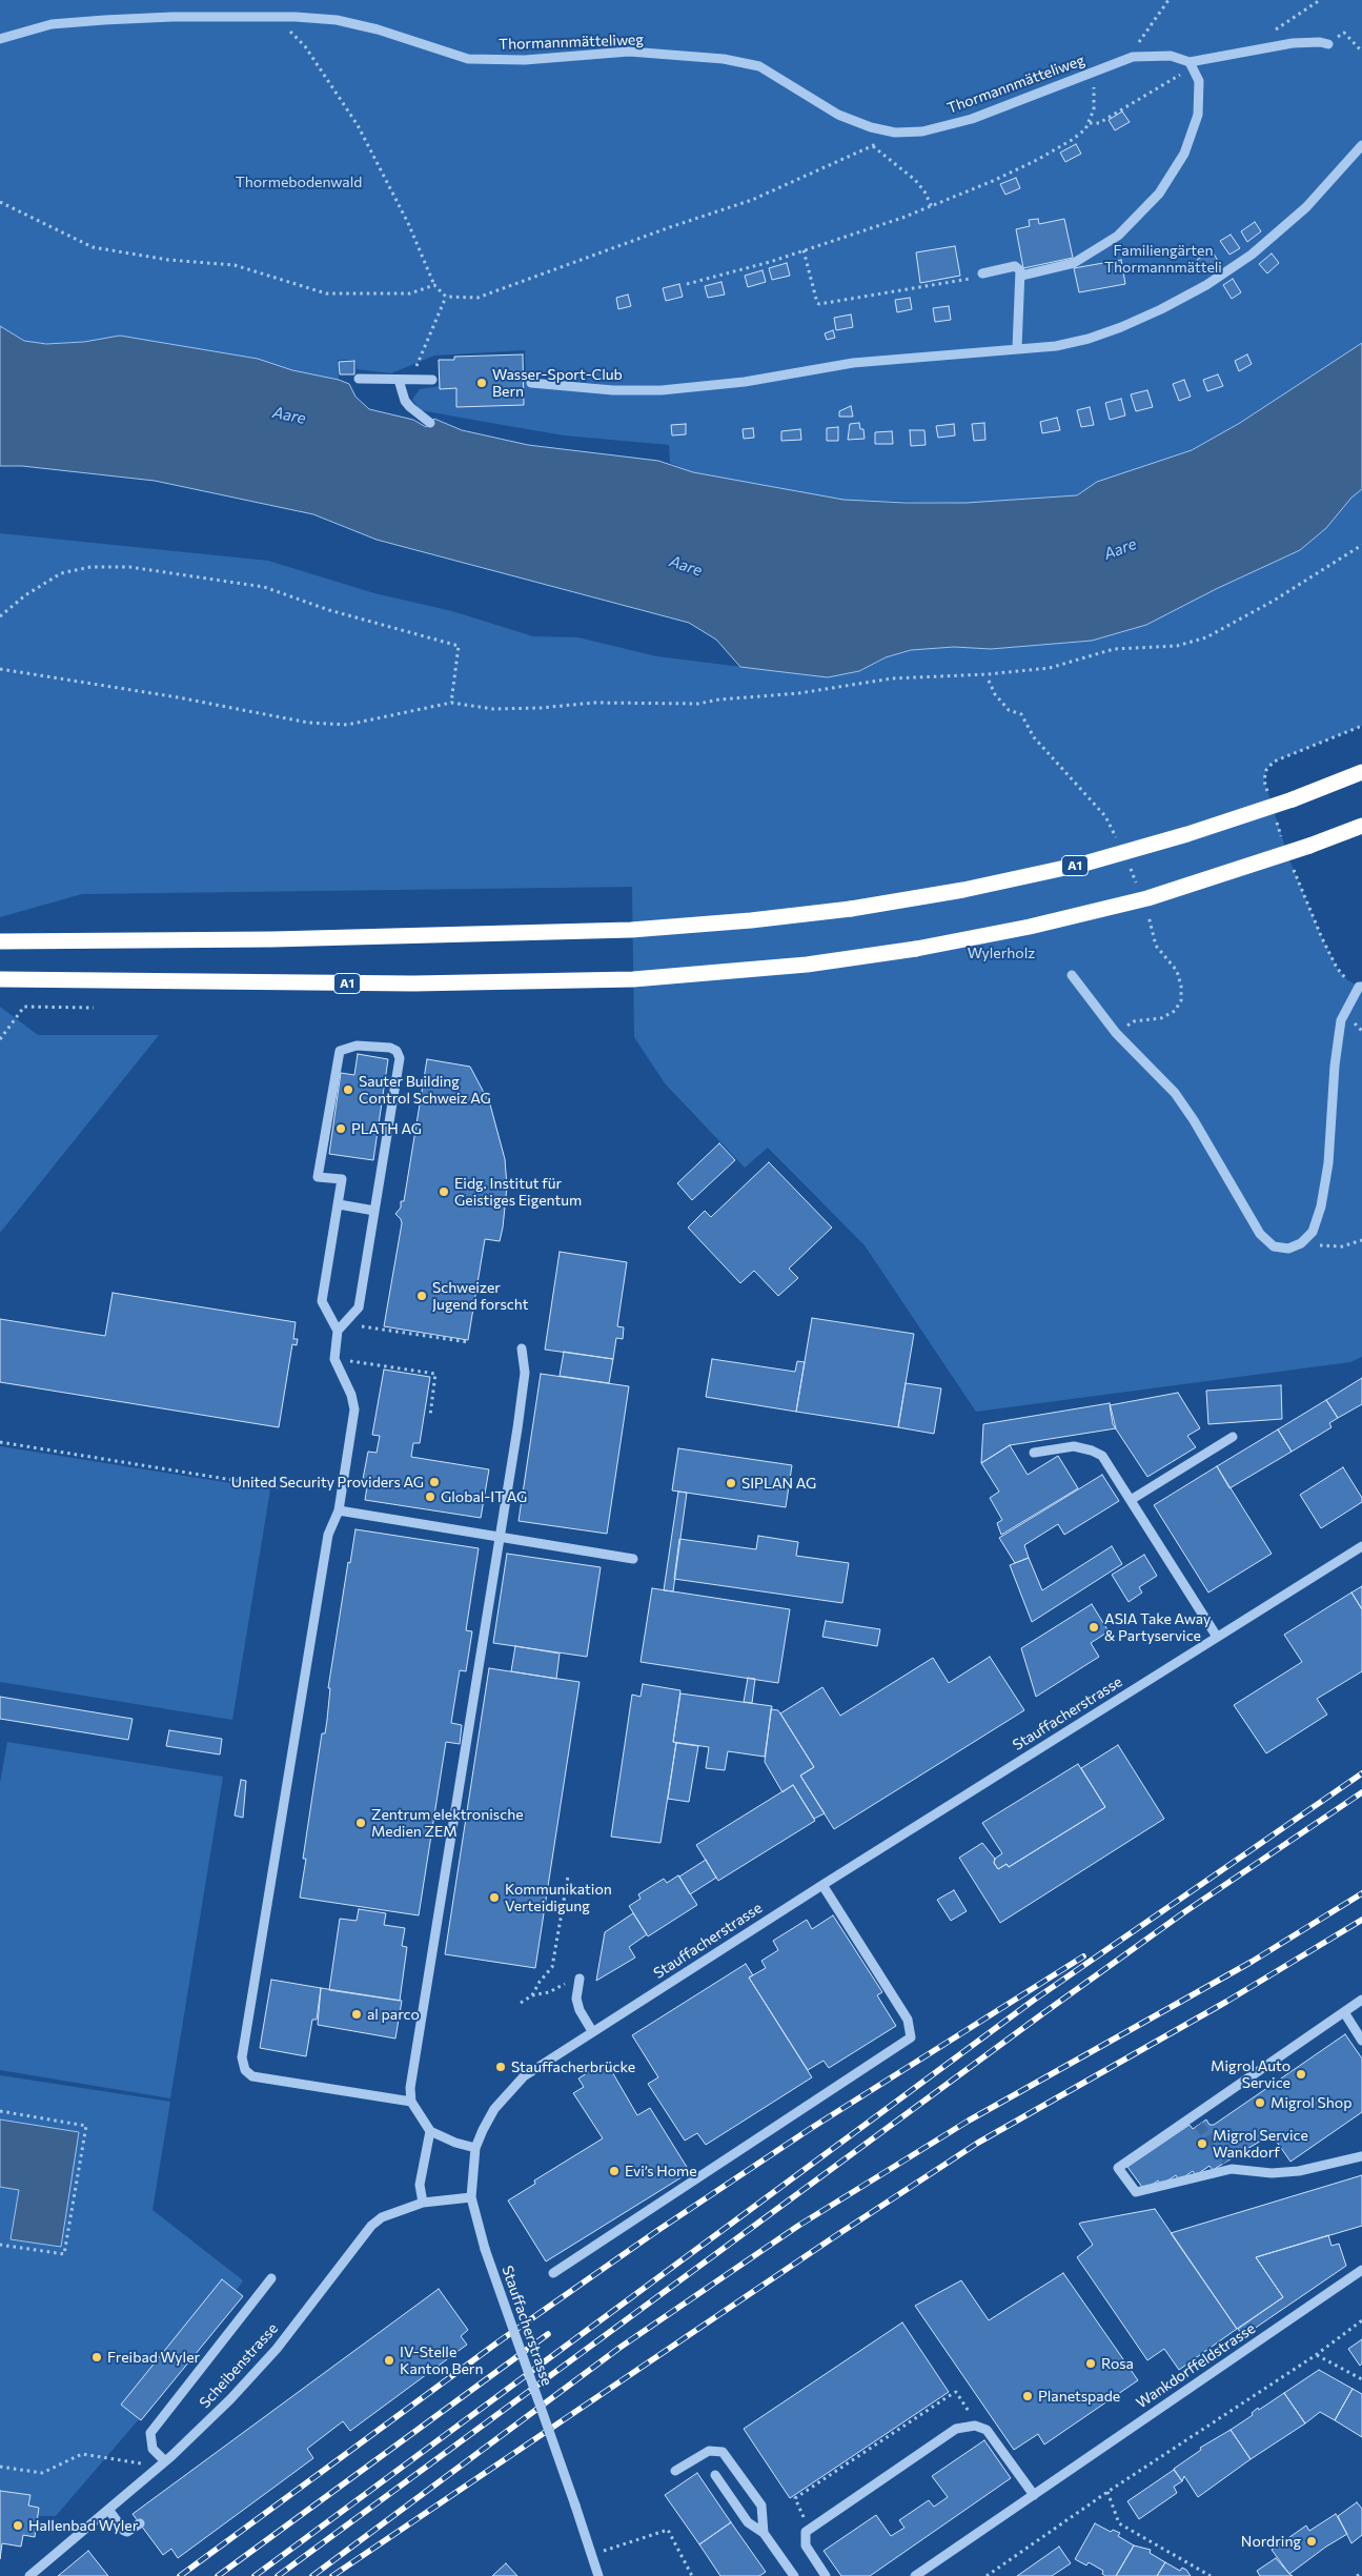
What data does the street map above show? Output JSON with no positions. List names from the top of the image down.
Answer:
{
  "streets": {
    "highway": ["A1"],
    "street": [
      "Thormannmätteliweg",
      "Stauffacherstrasse",
      "Scheibenstrasse",
      "Wankdorffeldstrasse"
    ]
  },
  "crossings": [
    ["Stauffacherstrasse", "Scheibenstrasse"]
  ],
  "water": ["Aare"],
  "parks": ["Thormebodenwald", "Familiengärten Thormannmätteli", "Wylerholz"],
  "places": [
    "Wasser-Sport-Club Bern",
    "Sauter Building Control Schweiz AG",
    "PLATH AG",
    "Eidg. Institut für Geistiges Eigentum",
    "Schweizer Jugend forscht",
    "United Security Providers AG",
    "SIPLAN AG",
    "Global-IT AG",
    "ASIA Take Away & Partyservice",
    "Zentrum elektronische Medien ZEM",
    "Kommunikation Verteidigung",
    "al parco",
    "Stauffacherbrücke",
    "Migrol Auto Service",
    "Migrol Shop",
    "Migrol Service Wankdorf",
    "Evi’s Home",
    "Freibad Wyler",
    "IV-Stelle Kanton Bern",
    "Rosa",
    "Planetspade",
    "Hallenbad Wyler",
    "Nordring"
  ]
}
